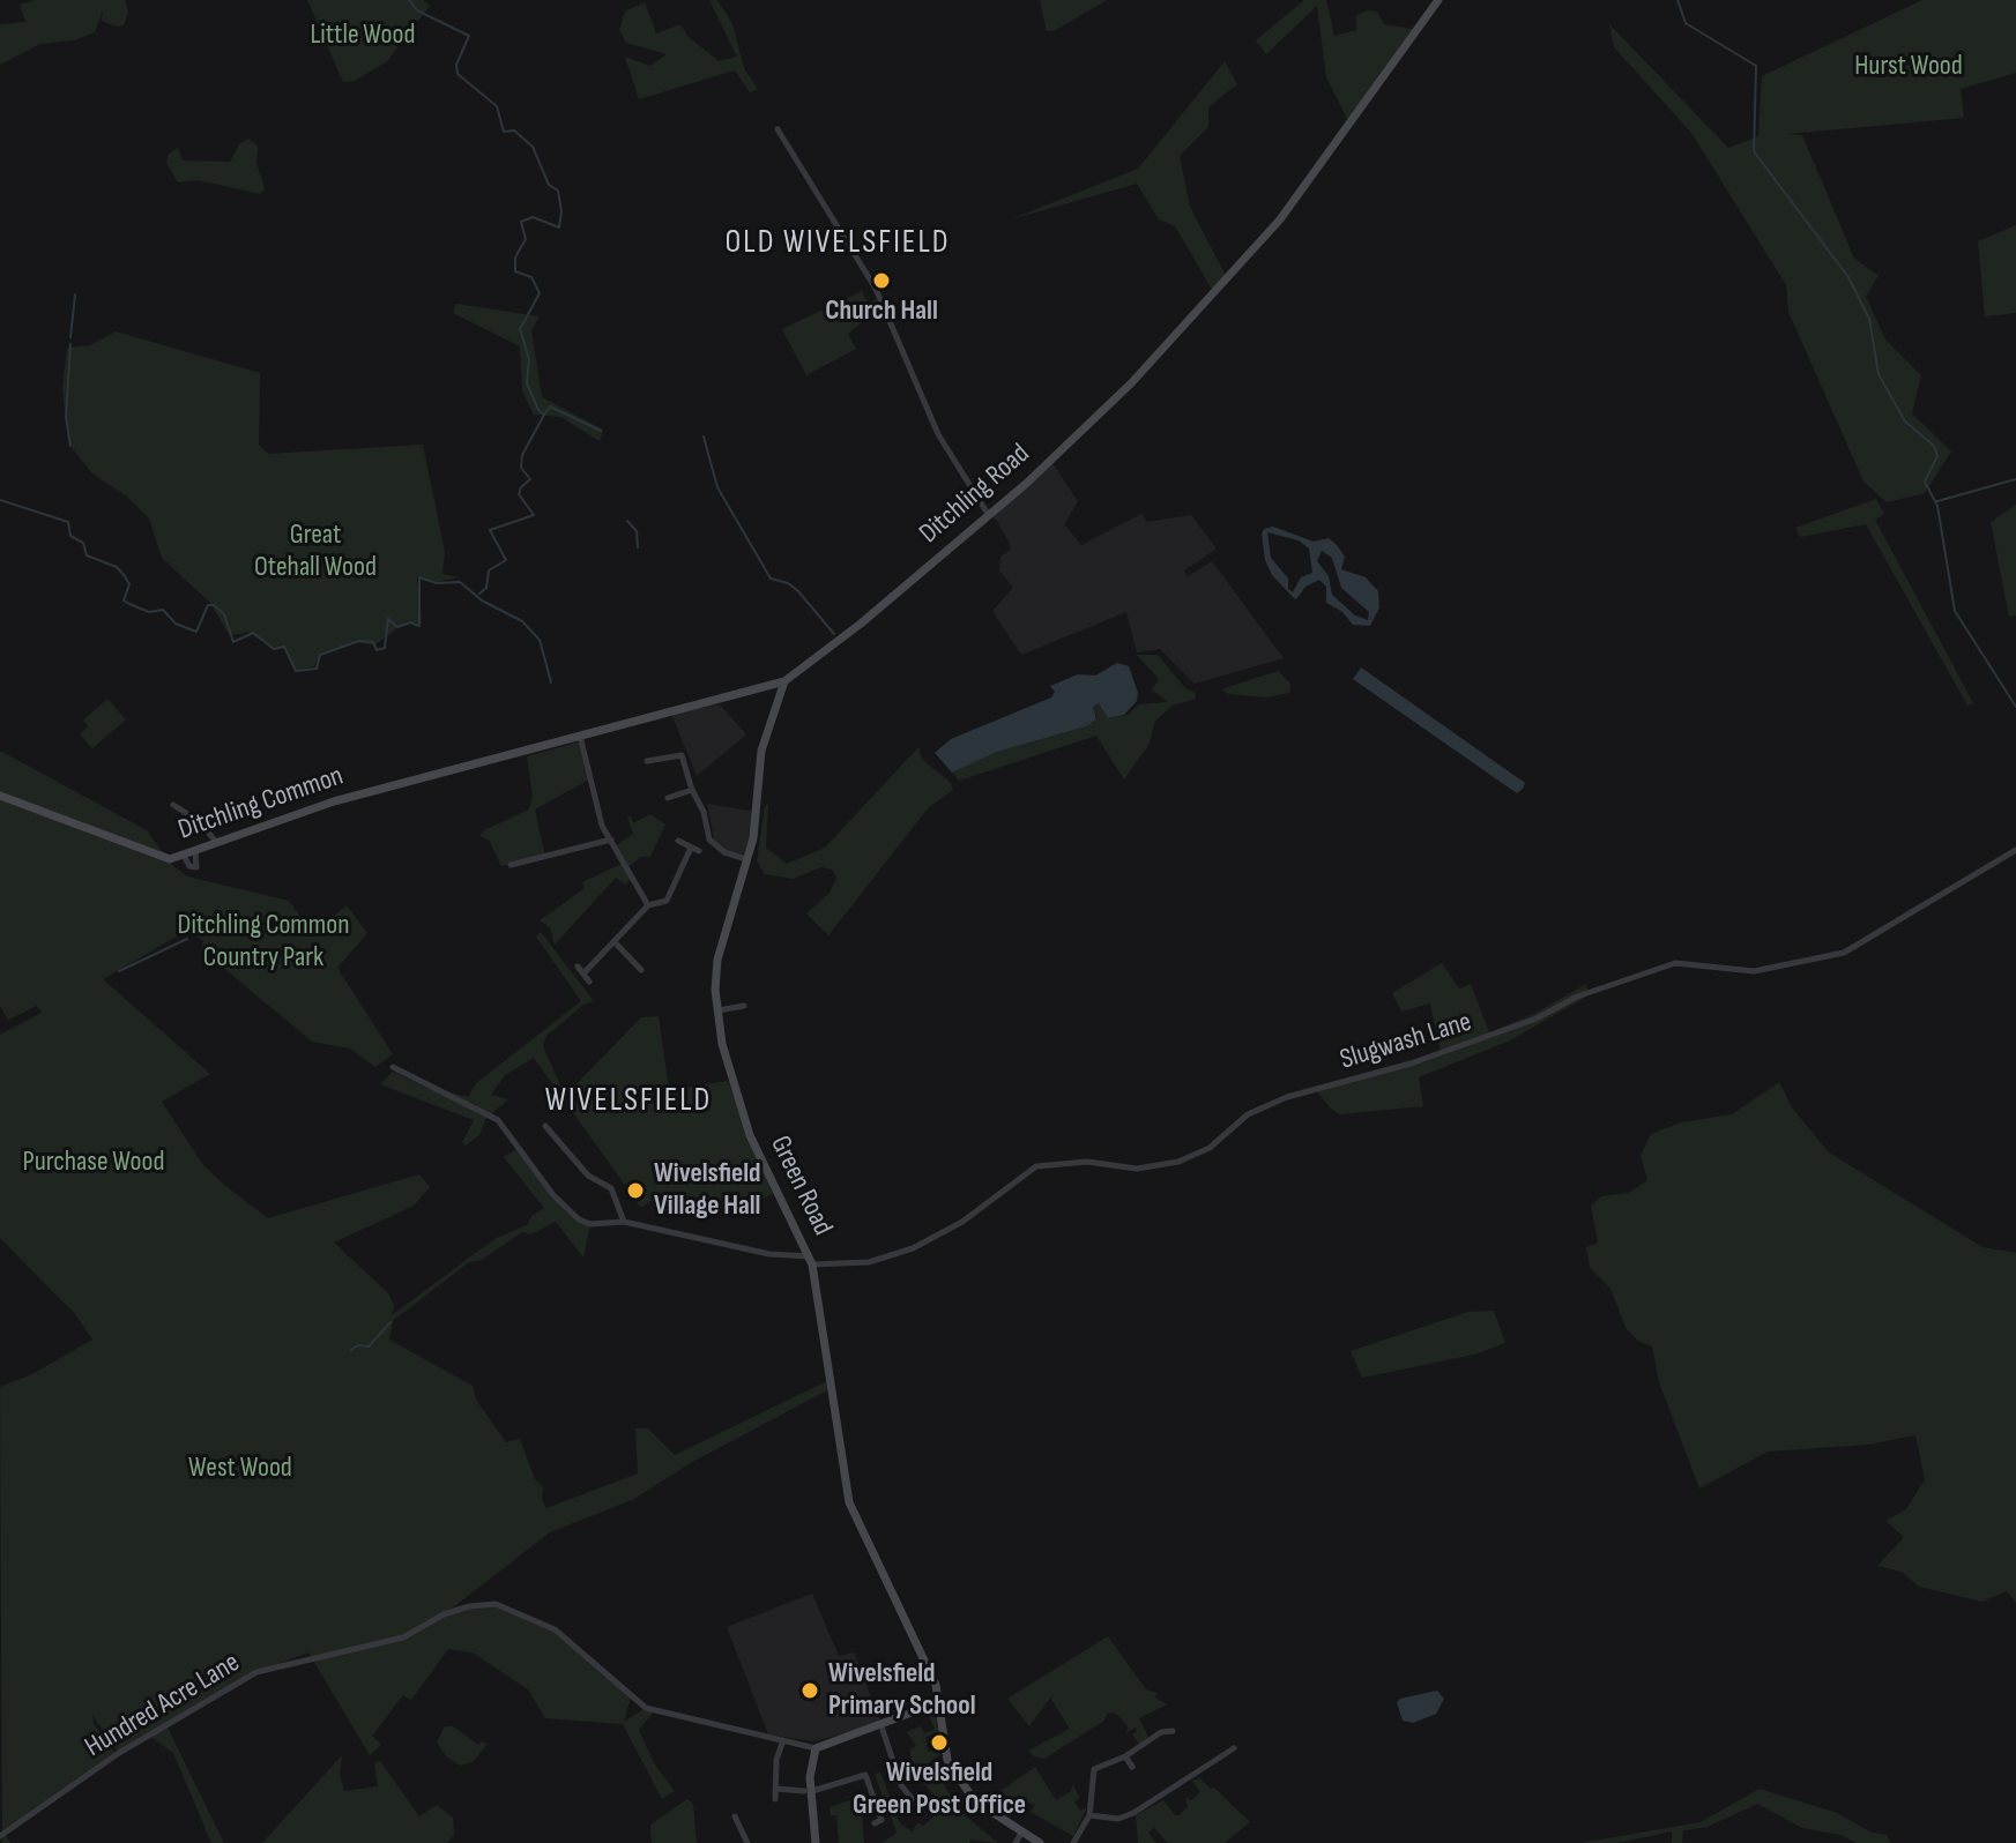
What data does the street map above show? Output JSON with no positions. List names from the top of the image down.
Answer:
{
  "streets": {
    "main road": ["Ditchling Road", "Ditchling Common", "Green Road"],
    "street": ["Slugwash Lane", "Hundred Acre Lane"]
  },
  "crossings": [
    ["Ditchling Road", "Ditchling Common"],
    ["Ditchling Road", "Green Road"],
    ["Slugwash Lane", "Green Road"]
  ],
  "districts": ["OLD WIVELSFIELD", "WIVELSFIELD"],
  "parks": [
    "Little Wood",
    "Hurst Wood",
    "Great Otehall Wood",
    "Ditchling Common Country Park",
    "Purchase Wood",
    "West Wood"
  ],
  "places": [
    "Church Hall",
    "Wivelsfield Village Hall",
    "Wivelsfield Primary School",
    "Wivelsfield Green Post Office"
  ]
}
